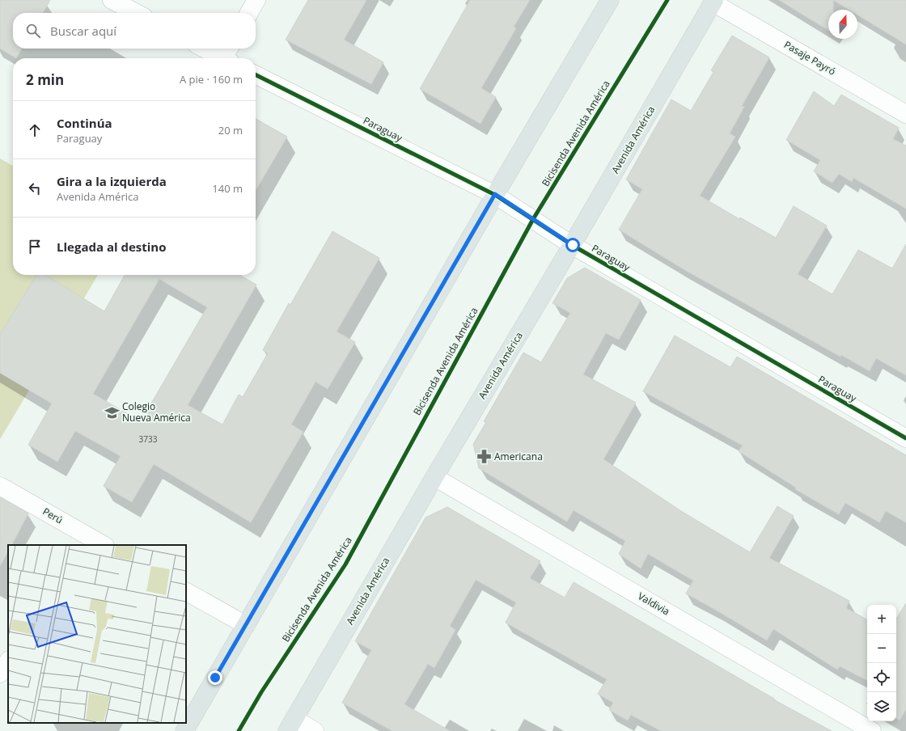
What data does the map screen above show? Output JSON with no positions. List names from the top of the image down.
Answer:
{
  "streets": {
    "main road": ["Avenida América"],
    "street": [
      "Pasaje Payró",
      "Paraguay",
      "Perú",
      "Valdivia"
    ],
    "cycle path": ["Bicisenda Avenida América"]
  },
  "crossings": [
    ["Pasaje Payró", "Avenida América"],
    ["Paraguay", "Avenida América"],
    ["Avenida América", "Valdivia"]
  ],
  "places": {
    "school or university": ["Colegio Nueva América"],
    "pharmacy": ["Americana"]
  },
  "house_numbers": ["3733"],
  "north": "top",
  "page": {
    "search": "Buscar aquí",
    "heading": ["2 min", "A pie · 160 m"],
    "list": [
      ["Continúa", "Paraguay", "20 m"],
      ["Gira a la izquierda", "Avenida América", "140 m"],
      "Llegada al destino"
    ],
    "map_buttons": ["+", "−"]
  }
}
